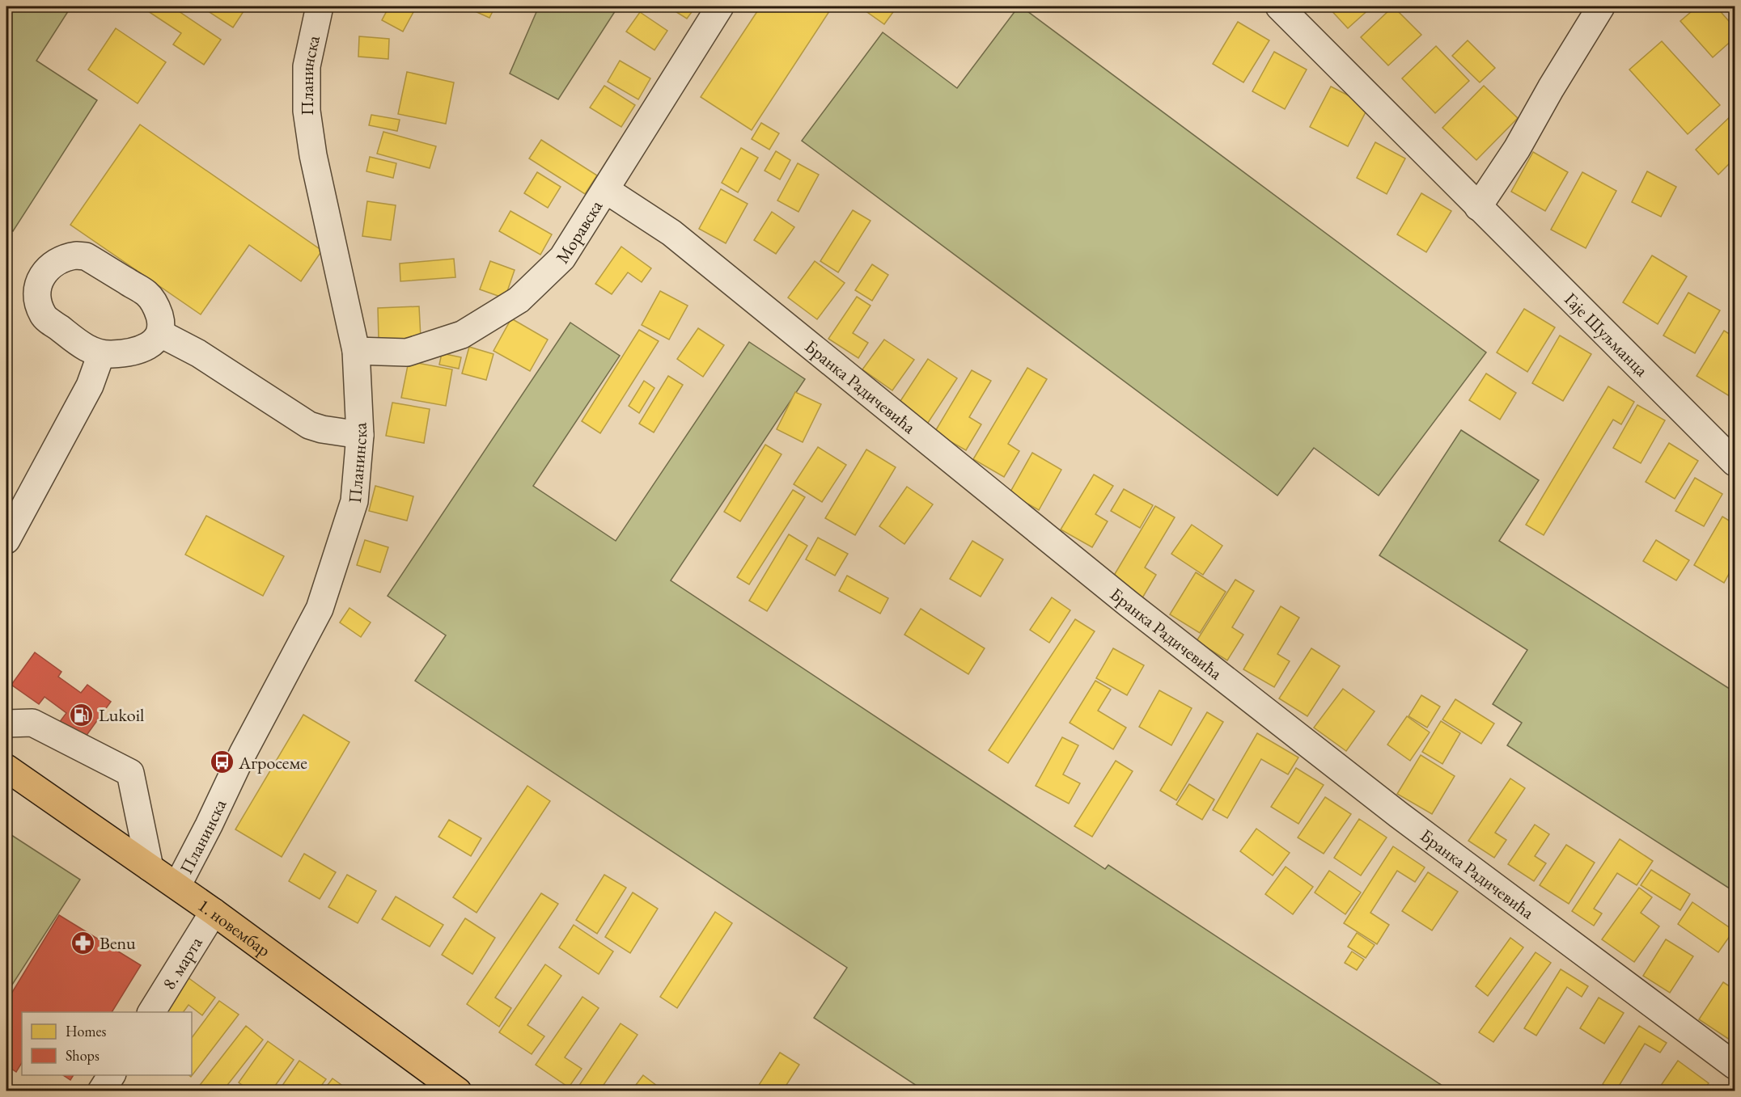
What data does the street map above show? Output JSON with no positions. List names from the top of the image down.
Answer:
{
  "streets": {
    "main road": ["1. новембар"],
    "street": [
      "Планинска",
      "Моравска",
      "Гаје Шуљманца",
      "Бранка Радичевића",
      "8. марта"
    ]
  },
  "crossings": [
    ["Планинска", "Моравска"],
    ["Планинска", "1. новембар"],
    ["Моравска", "Бранка Радичевића"],
    ["1. новембар", "8. марта"]
  ],
  "places": {
    "fuel station": ["Lukoil"],
    "bus stop": ["Агросеме"],
    "pharmacy": ["Benu"]
  },
  "legend": ["Homes", "Shops"]
}
